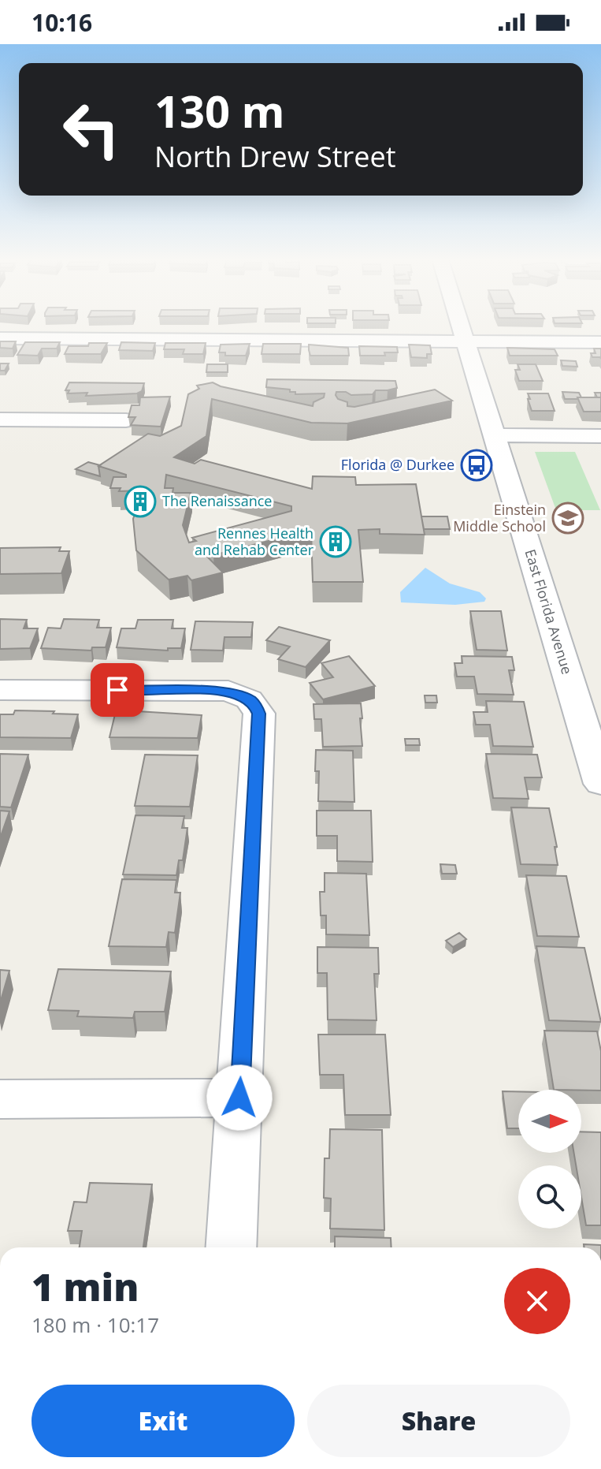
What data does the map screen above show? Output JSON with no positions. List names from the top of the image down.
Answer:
{
  "streets": {
    "street": ["East Florida Avenue"]
  },
  "places": {
    "bus stop": ["Florida @ Durkee"],
    "building": ["The Renaissance", "Rennes Health and Rehab Center"],
    "school or university": ["Einstein Middle School"]
  },
  "north": "right",
  "page": {
    "status": "10:16",
    "turn": ["130 m", "North Drew Street"],
    "heading": ["1 min", "180 m · 10:17"],
    "buttons": ["Exit", "Share"]
  }
}
